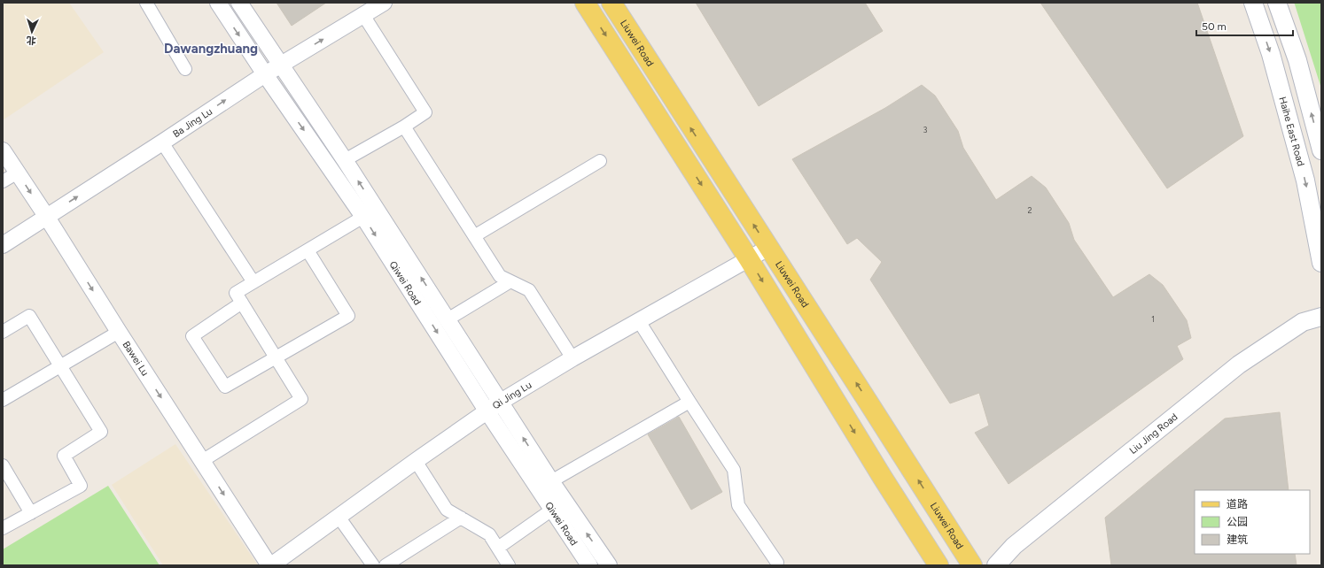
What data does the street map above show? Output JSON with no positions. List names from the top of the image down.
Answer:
{
  "streets": {
    "main road": ["Liuwei Road", "Haihe East Road", "Liu Jing Road"],
    "street": [
      "Ba Jing Lu",
      "Qiwei Road",
      "Bawei Lu",
      "Qi Jing Lu"
    ]
  },
  "crossings": [
    ["Liuwei Road", "Qi Jing Lu"],
    ["Ba Jing Lu", "Qiwei Road"],
    ["Ba Jing Lu", "Bawei Lu"],
    ["Qiwei Road", "Qi Jing Lu"],
    ["Bawei Lu", "Qi Jing Lu"]
  ],
  "one_way": ["Ba Jing Lu"],
  "districts": ["Dawangzhuang"],
  "house_numbers": ["3", "2", "1"],
  "legend": ["道路", "公园", "建筑"],
  "scale_bar": "50 m",
  "north": "bottom"
}
